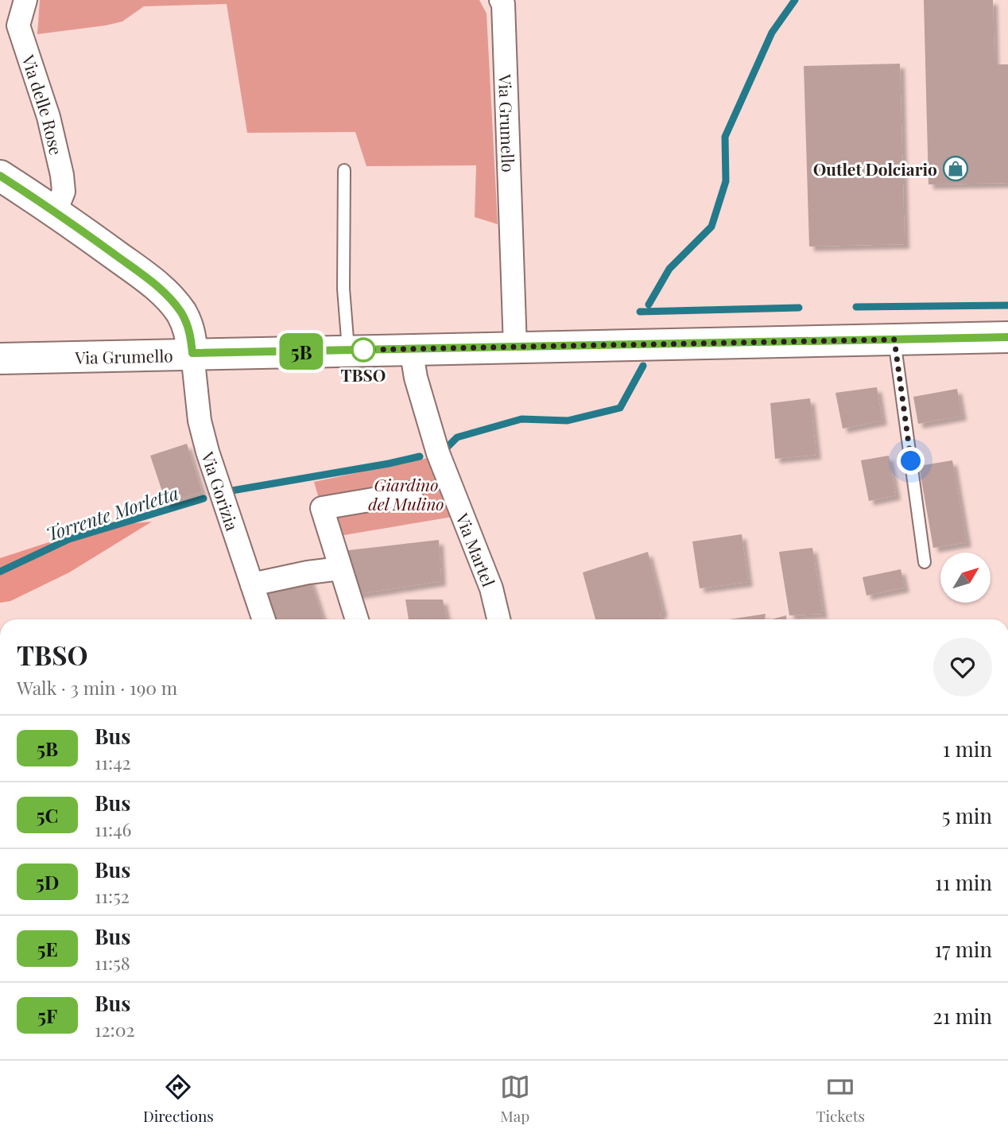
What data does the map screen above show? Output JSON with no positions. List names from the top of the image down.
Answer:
{
  "streets": {
    "main road": ["Via Grumello"],
    "street": ["Via delle Rose", "Via Gorizia", "Via Martel"]
  },
  "crossings": [
    ["Via Grumello", "Via Gorizia"],
    ["Via Grumello", "Via Martel"]
  ],
  "water": ["Torrente Morletta"],
  "parks": ["Giardino del Mulino"],
  "places": {
    "shop": ["Outlet Dolciario"],
    "other": ["TBSO"]
  },
  "lines": ["bus line 5B"],
  "north": "top right",
  "page": {
    "on_map": "5B",
    "heading": ["TBSO", "Walk · 3 min · 190 m"],
    "list": [
      {
        "mark": "5B",
        "name": "Bus",
        "note": "11:42",
        "value": "1 min"
      },
      {
        "mark": "5C",
        "name": "Bus",
        "note": "11:46",
        "value": "5 min"
      },
      {
        "mark": "5D",
        "name": "Bus",
        "note": "11:52",
        "value": "11 min"
      },
      {
        "mark": "5E",
        "name": "Bus",
        "note": "11:58",
        "value": "17 min"
      },
      {
        "mark": "5F",
        "name": "Bus",
        "note": "12:02",
        "value": "21 min"
      }
    ],
    "tabs": ["Directions", "Map", "Tickets"]
  }
}
